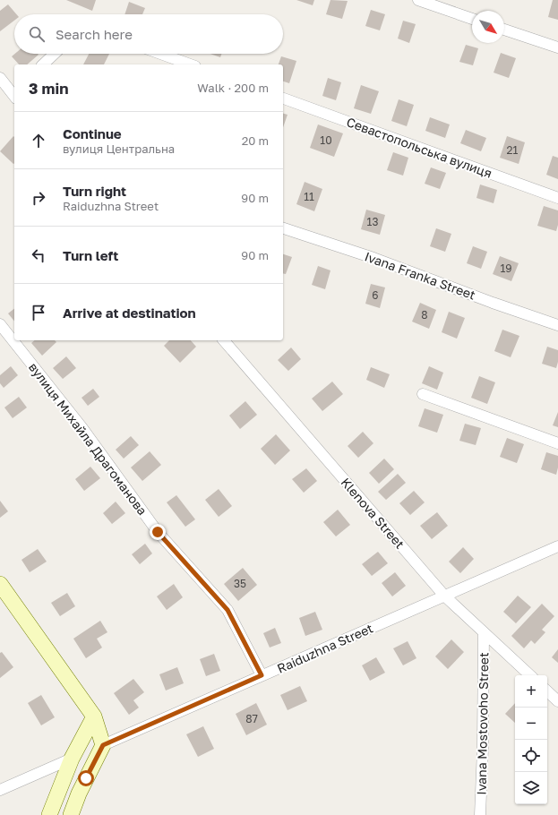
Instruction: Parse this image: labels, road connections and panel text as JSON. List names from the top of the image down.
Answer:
{
  "streets": {
    "street": [
      "Севастопольська вулиця",
      "Ivana Franka Street",
      "вулиця Михайла Драгоманова",
      "Klenova Street",
      "Raiduzhna Street",
      "Ivana Mostovoho Street"
    ]
  },
  "crossings": [
    ["вулиця Михайла Драгоманова", "Raiduzhna Street"],
    ["Klenova Street", "Raiduzhna Street"],
    ["Klenova Street", "Ivana Mostovoho Street"]
  ],
  "house_numbers": [
    "10",
    "21",
    "11",
    "13",
    "19",
    "6",
    "8",
    "35",
    "87"
  ],
  "north": "bottom right",
  "page": {
    "search": "Search here",
    "heading": ["3 min", "Walk · 200 m"],
    "list": [
      ["Continue", "вулиця Центральна", "20 m"],
      ["Turn right", "Raiduzhna Street", "90 m"],
      ["Turn left", "90 m"],
      "Arrive at destination"
    ],
    "map_buttons": ["+", "−"]
  }
}
